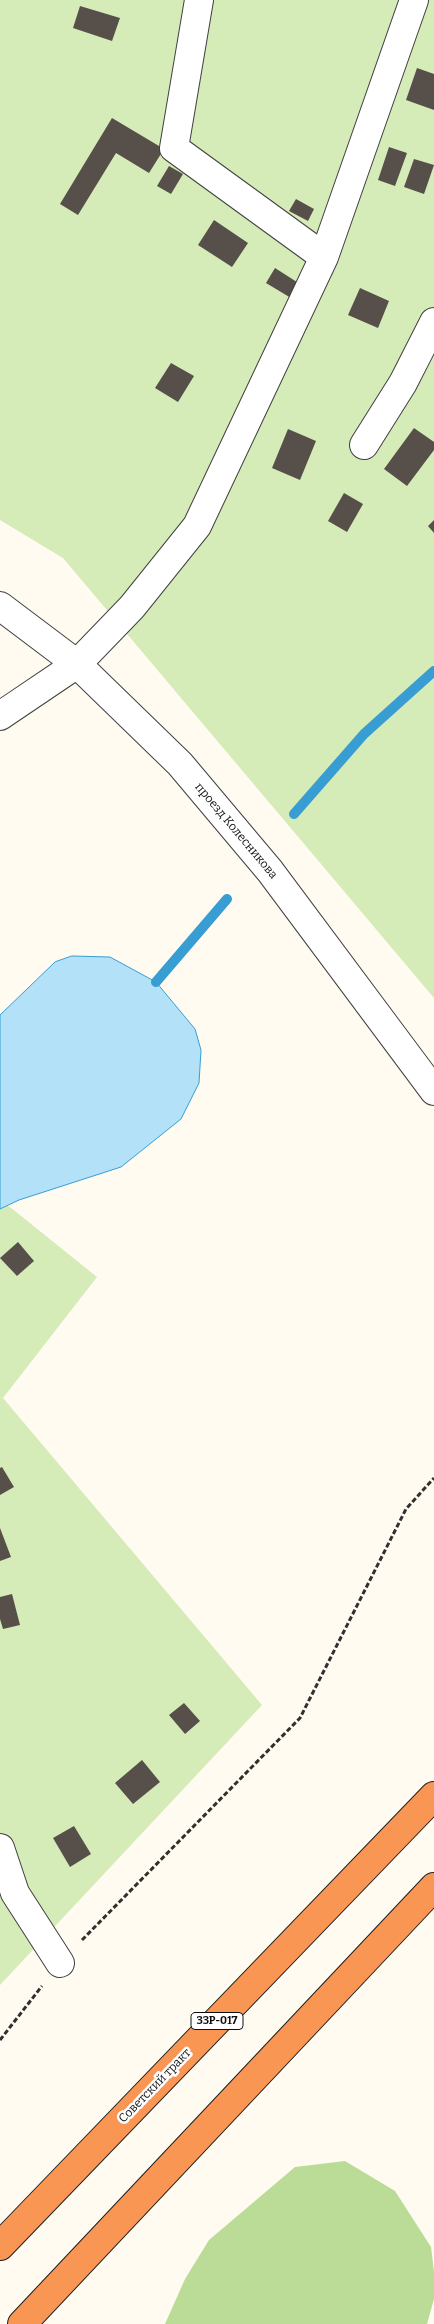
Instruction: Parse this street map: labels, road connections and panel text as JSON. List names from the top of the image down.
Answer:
{
  "streets": {
    "highway": ["33Р-017", "Советский тракт"],
    "street": ["проезд Колесникова"]
  }
}
